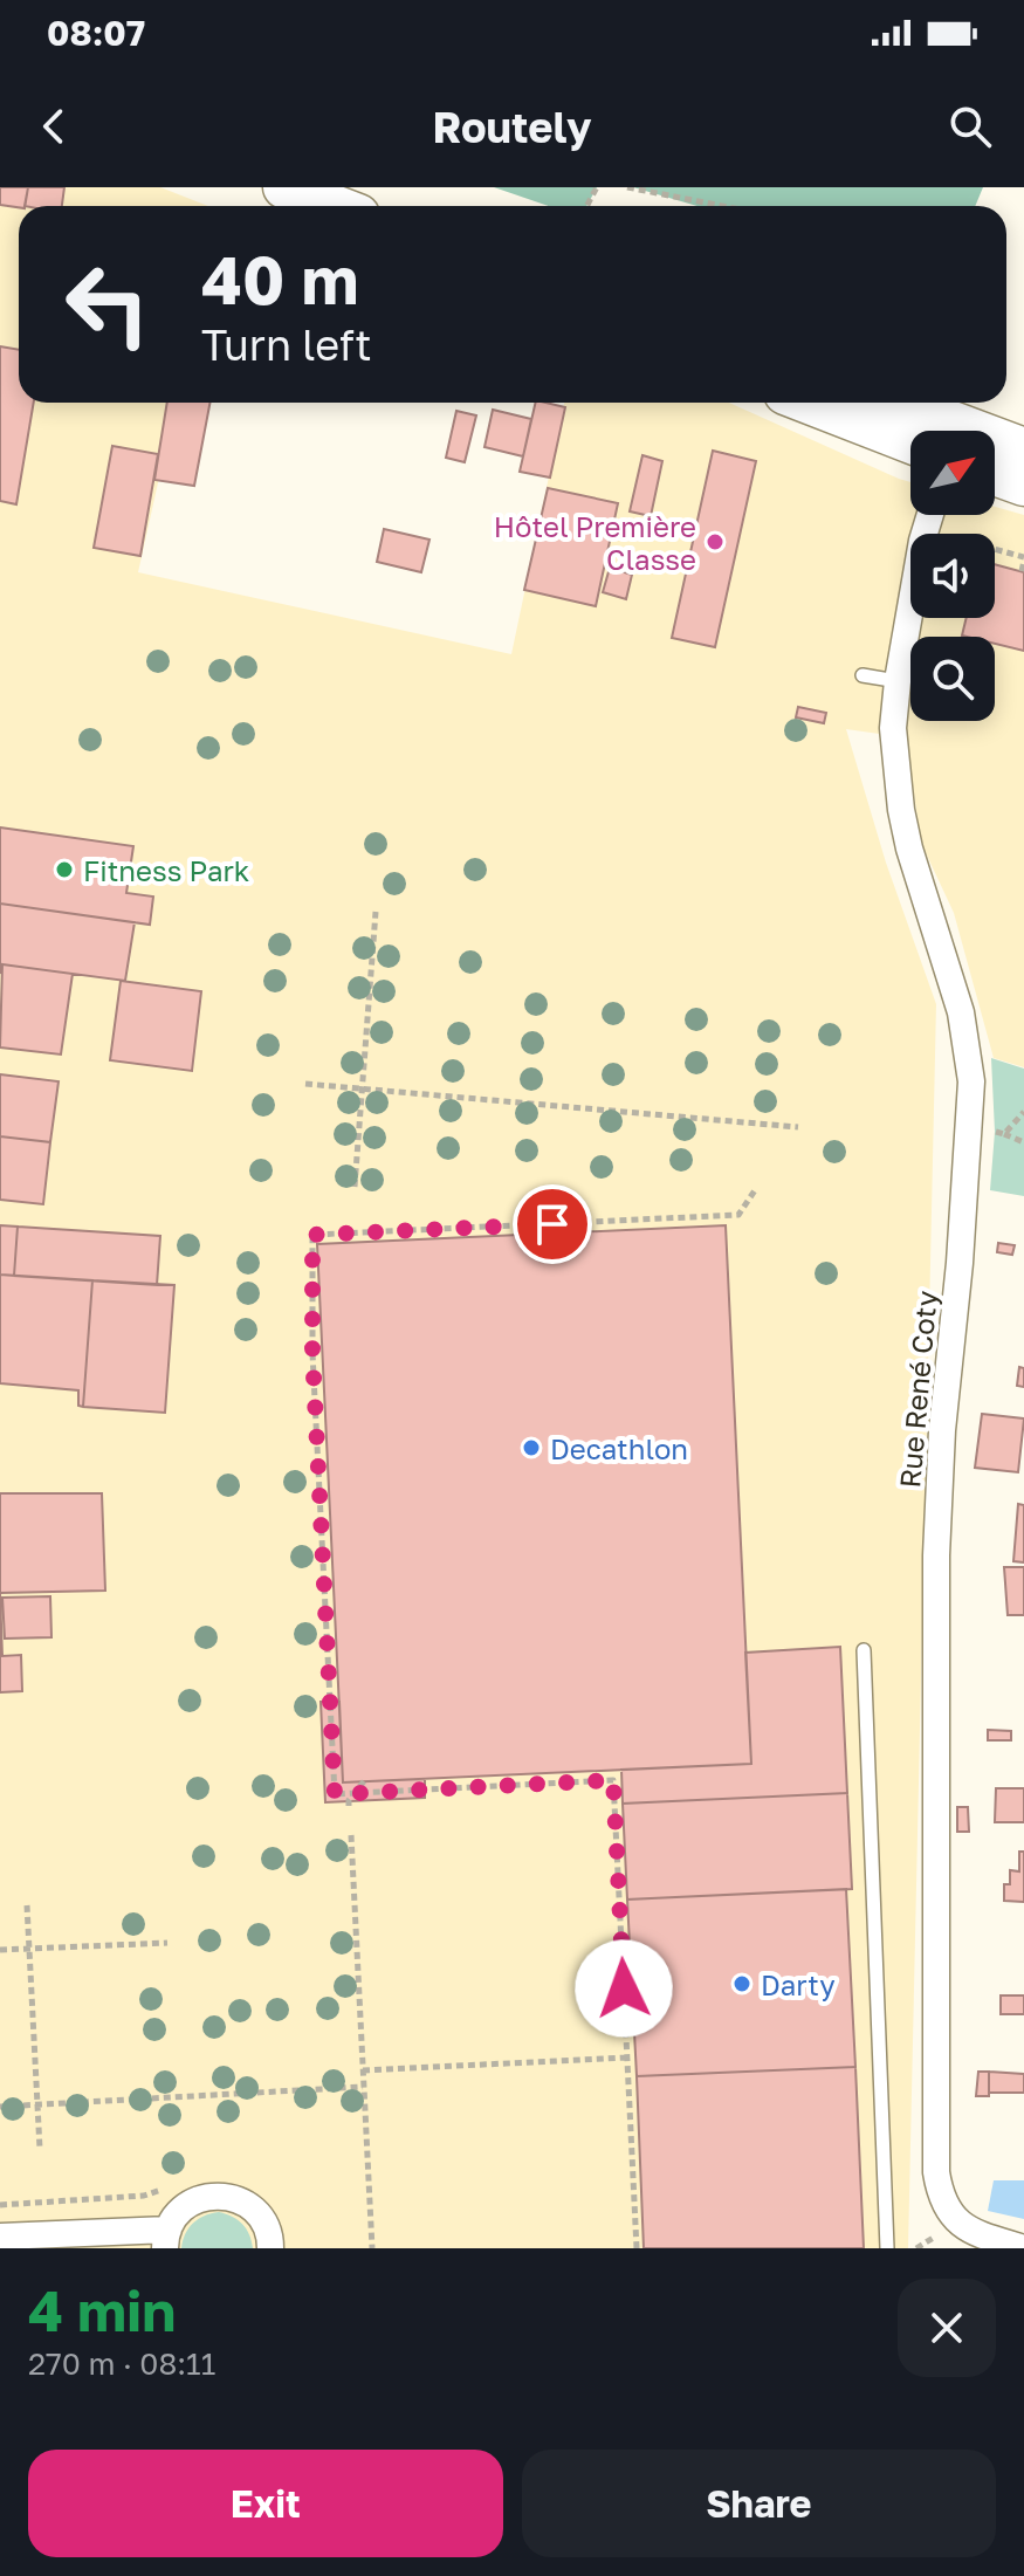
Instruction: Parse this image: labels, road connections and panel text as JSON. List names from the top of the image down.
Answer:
{
  "streets": {
    "street": ["Rue René Coty"]
  },
  "places": [
    "Hôtel Première Classe",
    "Fitness Park",
    "Decathlon",
    "Darty"
  ],
  "north": "top right",
  "page": {
    "status": "08:07",
    "header": "Routely",
    "turn": ["40 m", "Turn left"],
    "heading": ["4 min", "270 m · 08:11"],
    "buttons": ["Exit", "Share"]
  }
}
